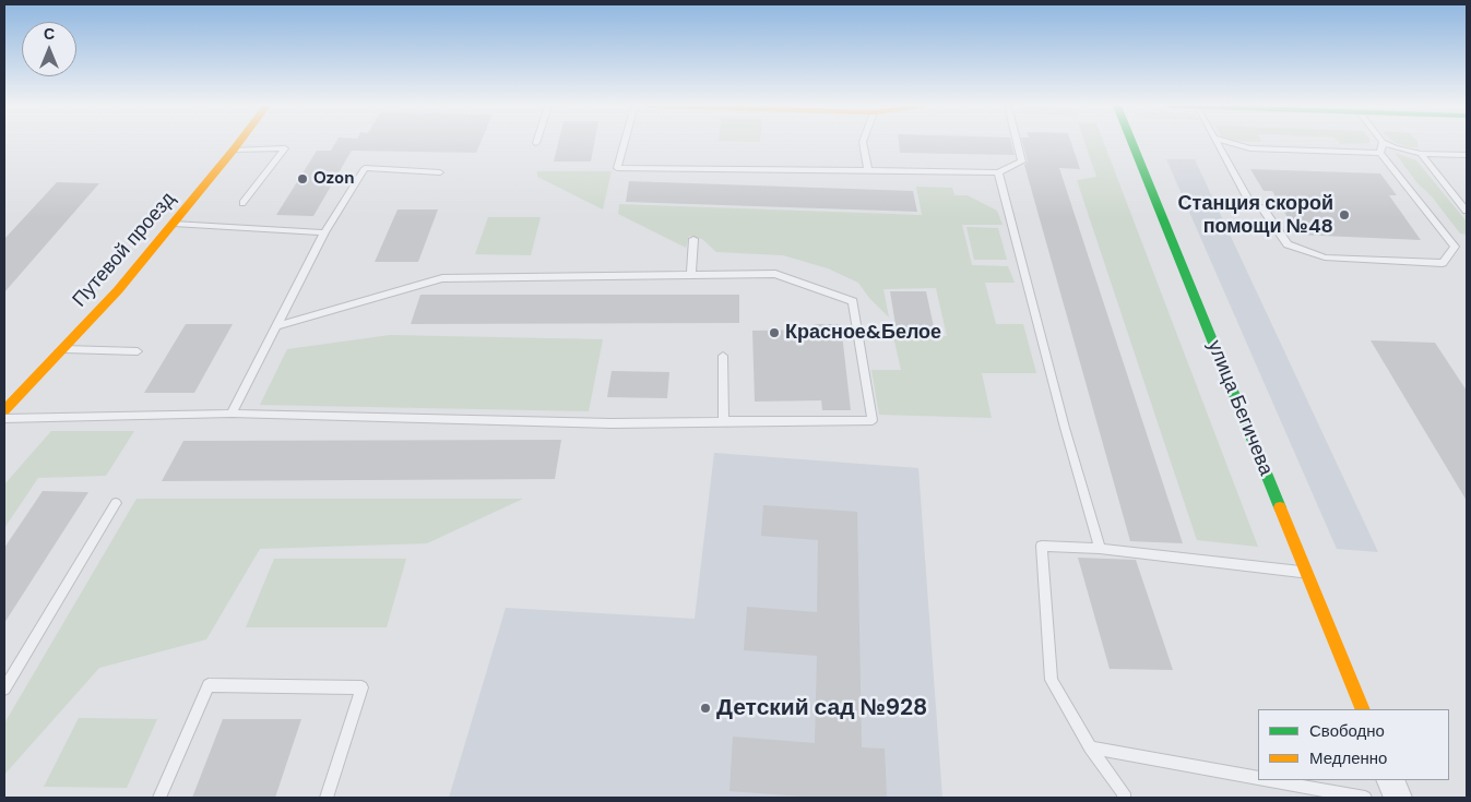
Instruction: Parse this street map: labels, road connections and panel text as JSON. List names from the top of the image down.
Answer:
{
  "streets": {
    "street": ["Путевой проезд", "улица Бегичева"]
  },
  "places": [
    "Ozon",
    "Станция скорой помощи №48",
    "Красное&Белое",
    "Детский сад №928"
  ],
  "legend": ["Свободно", "Медленно"],
  "north": "top"
}
